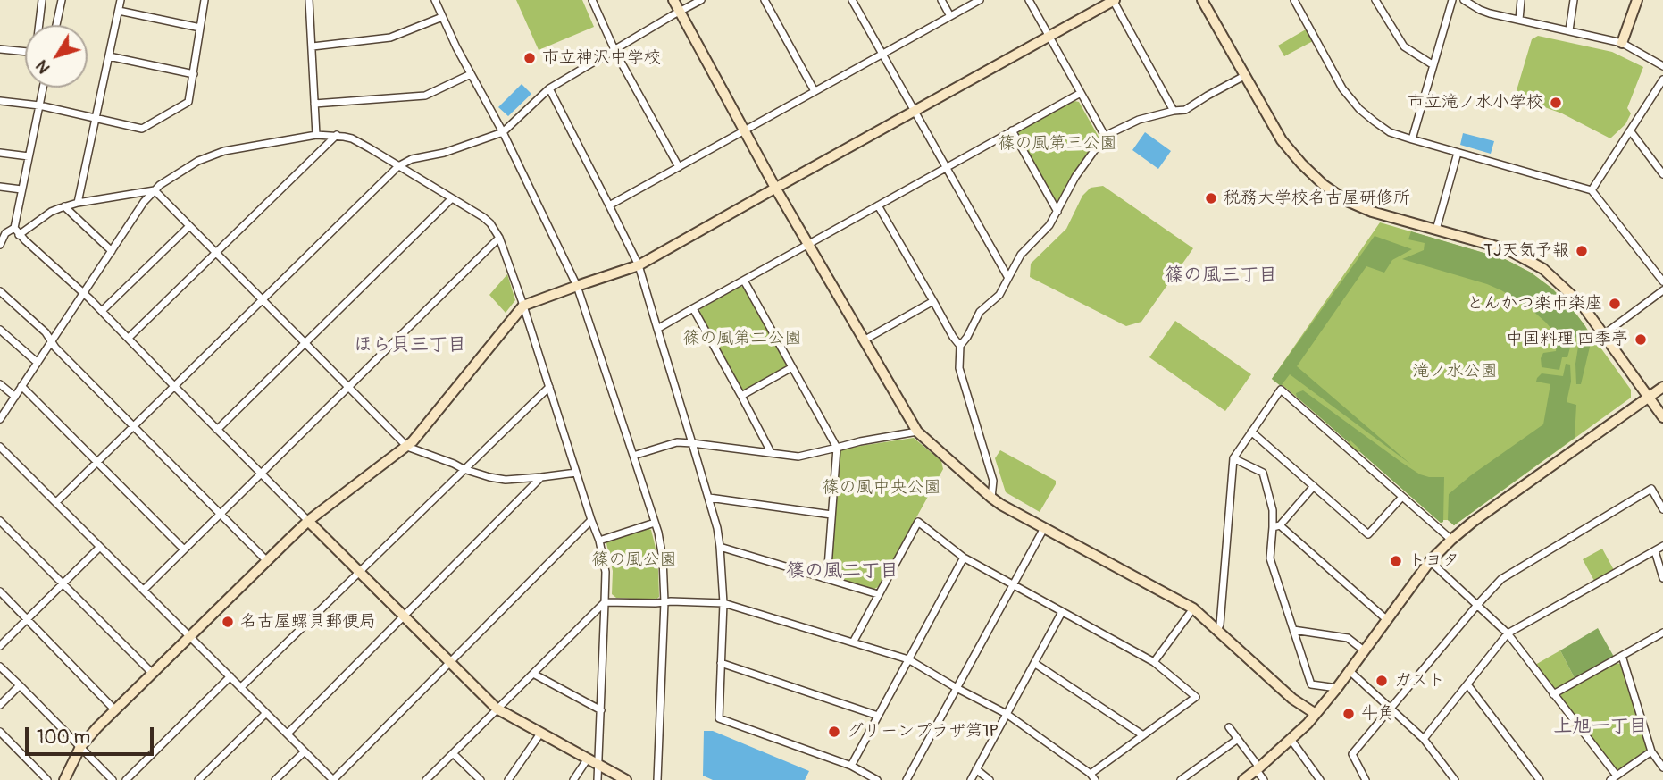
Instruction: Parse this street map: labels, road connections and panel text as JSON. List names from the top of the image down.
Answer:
{
  "districts": [
    "篠の風三丁目",
    "ほら貝三丁目",
    "篠の風二丁目",
    "上旭一丁目"
  ],
  "parks": [
    "篠の風第三公園",
    "篠の風第二公園",
    "滝ノ水公園",
    "篠の風中央公園",
    "篠の風公園"
  ],
  "places": [
    "市立神沢中学校",
    "市立滝ノ水小学校",
    "税務大学校名古屋研修所",
    "TJ天気予報",
    "とんかつ楽市楽座",
    "中国料理 四季亭",
    "トヨタ",
    "名古屋螺貝郵便局",
    "ガスト",
    "牛角",
    "グリーンプラザ第1P"
  ],
  "scale_bar": "100 m",
  "north": "bottom left"
}
